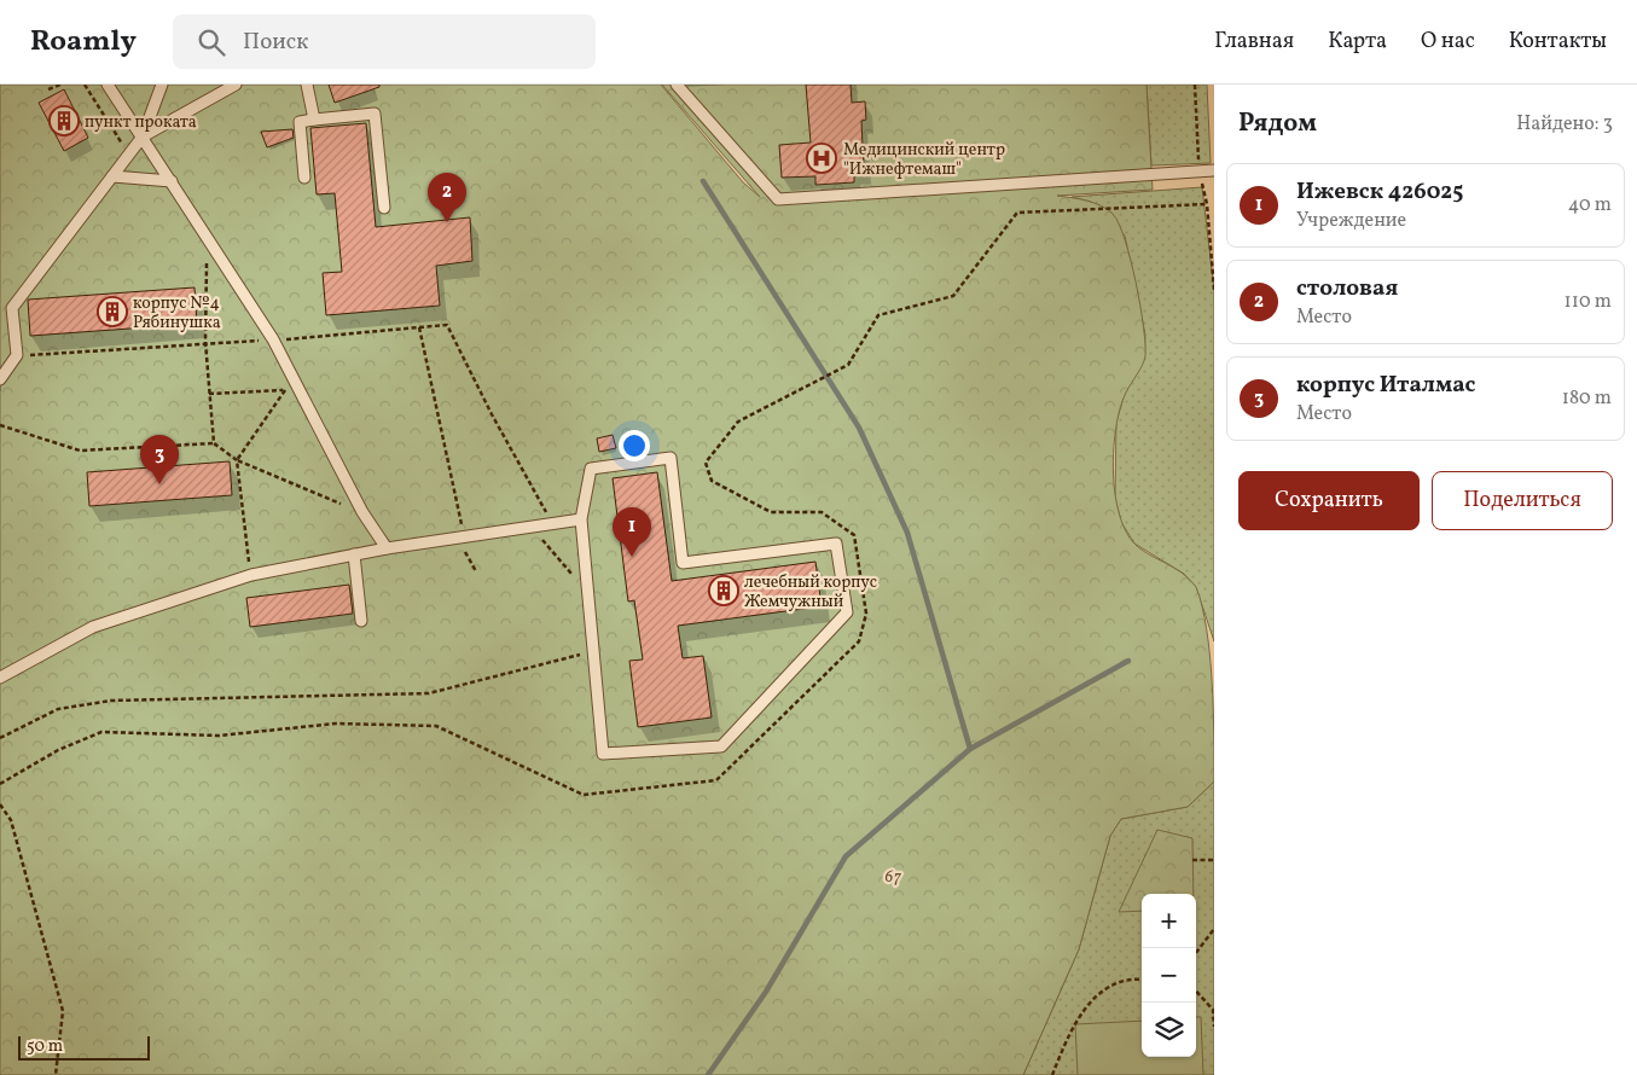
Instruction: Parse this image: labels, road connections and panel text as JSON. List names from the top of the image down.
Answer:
{
  "parks": ["67"],
  "places": {
    "building": ["пункт проката", "корпус №4 Рябинушка", "лечебный корпус Жемчужный"],
    "hospital": ["Медицинский центр \"Ижнефтемаш\""]
  },
  "scale_bar": "50 m",
  "page": {
    "header": "Roamly",
    "search": "Поиск",
    "nav": [
      "Главная",
      "Карта",
      "О нас",
      "Контакты"
    ],
    "heading": ["Рядом", "Найдено: 3"],
    "list": [
      {
        "mark": "1",
        "name": "Ижевск 426025",
        "note": "Учреждение",
        "value": "40 m"
      },
      {
        "mark": "2",
        "name": "столовая",
        "note": "Место",
        "value": "110 m"
      },
      {
        "mark": "3",
        "name": "корпус Италмас",
        "note": "Место",
        "value": "180 m"
      }
    ],
    "pins": ["2", "3", "1"],
    "buttons": ["Сохранить", "Поделиться"],
    "map_buttons": ["+", "−"],
    "scale": "50 m"
  }
}
